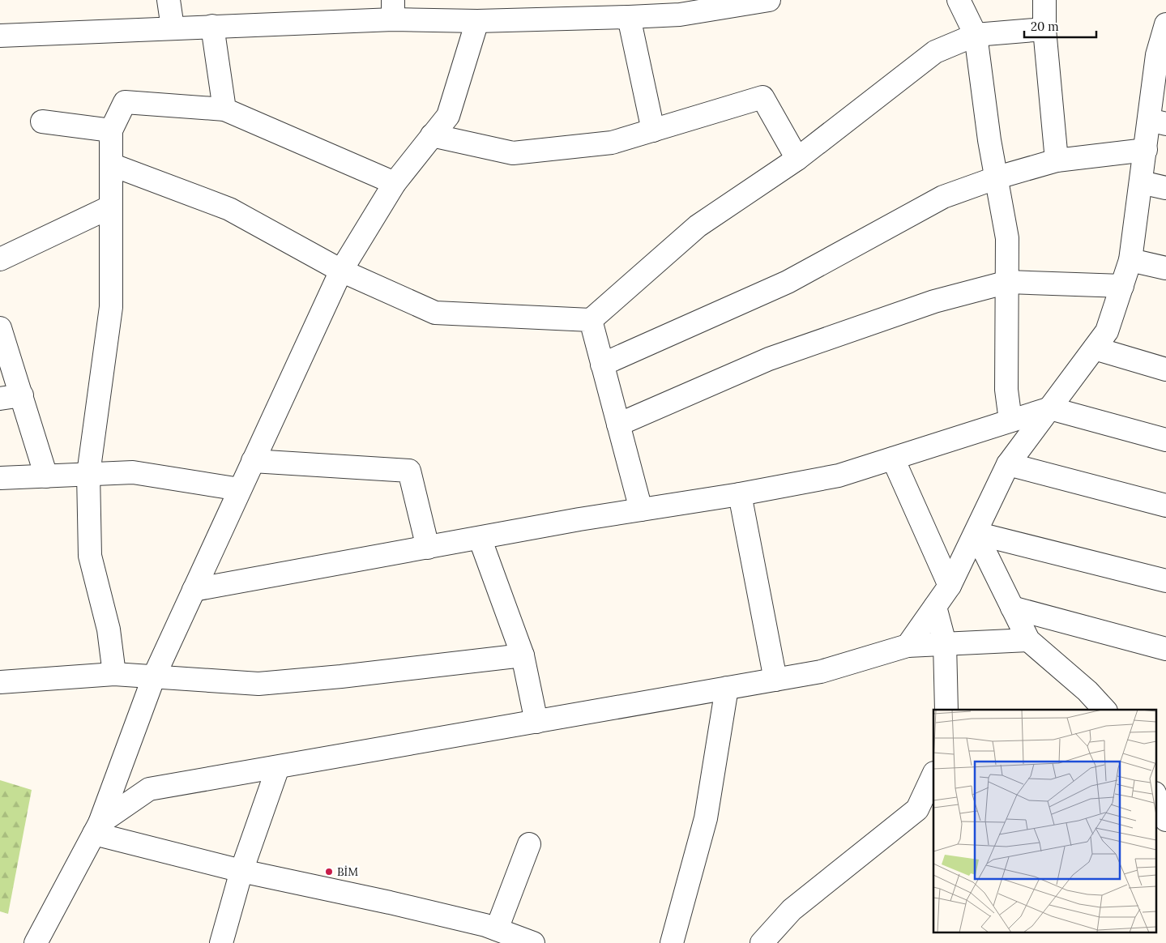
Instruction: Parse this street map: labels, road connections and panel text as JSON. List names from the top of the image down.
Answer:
{
  "places": ["BİM"],
  "scale_bar": "20 m"
}
